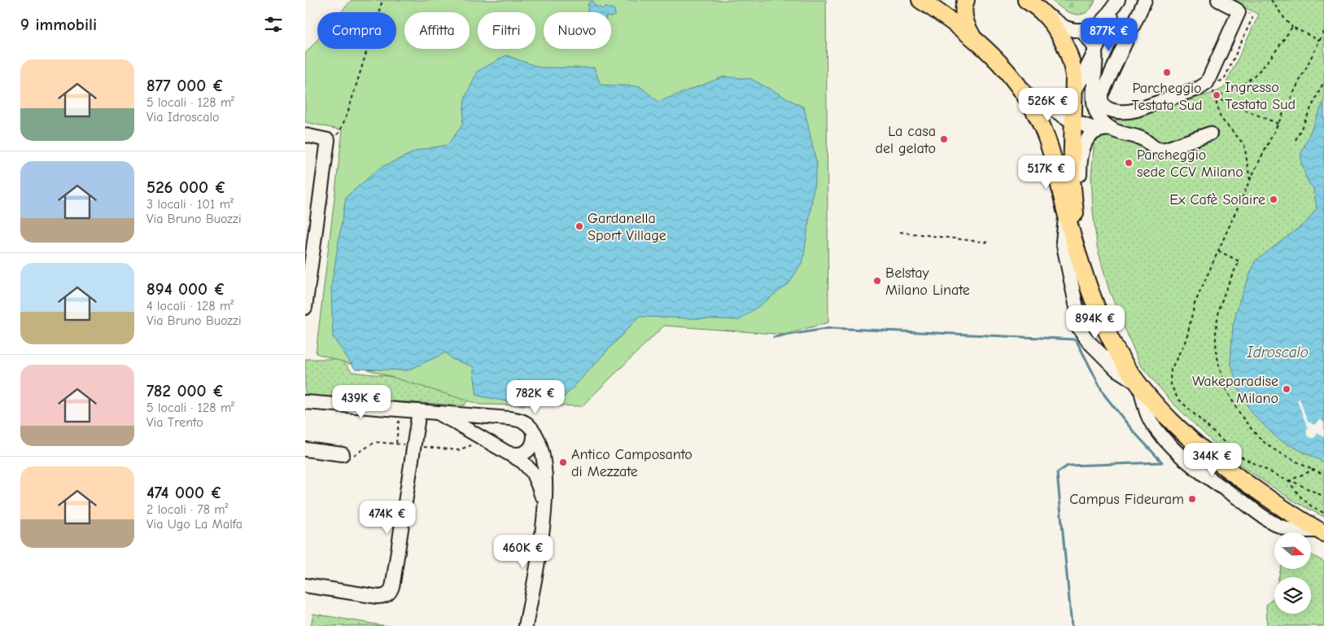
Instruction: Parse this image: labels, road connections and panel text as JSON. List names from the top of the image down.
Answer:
{
  "water": ["Idroscalo"],
  "places": [
    "Parcheggio Testata Sud",
    "Ingresso Testata Sud",
    "La casa del gelato",
    "Parcheggio sede CCV Milano",
    "Ex Cafè Solaire",
    "Gardanella Sport Village",
    "Belstay Milano Linate",
    "Wakeparadise Milano",
    "Antico Camposanto di Mezzate",
    "Campus Fideuram"
  ],
  "north": "right",
  "page": {
    "heading": "9 immobili",
    "chip": [
      "Compra",
      "Affitta",
      "Filtri",
      "Nuovo"
    ],
    "price": [
      "877K €",
      "526K €",
      "517K €",
      "894K €",
      "782K €",
      "439K €",
      "344K €",
      "474K €",
      "460K €"
    ],
    "list": [
      {
        "name": "877 000 €",
        "note": "5 locali · 128 m² · Via Idroscalo"
      },
      {
        "name": "526 000 €",
        "note": "3 locali · 101 m² · Via Bruno Buozzi"
      },
      {
        "name": "894 000 €",
        "note": "4 locali · 128 m² · Via Bruno Buozzi"
      },
      {
        "name": "782 000 €",
        "note": "5 locali · 128 m² · Via Trento"
      },
      {
        "name": "474 000 €",
        "note": "2 locali · 78 m² · Via Ugo La Malfa"
      }
    ]
  }
}
